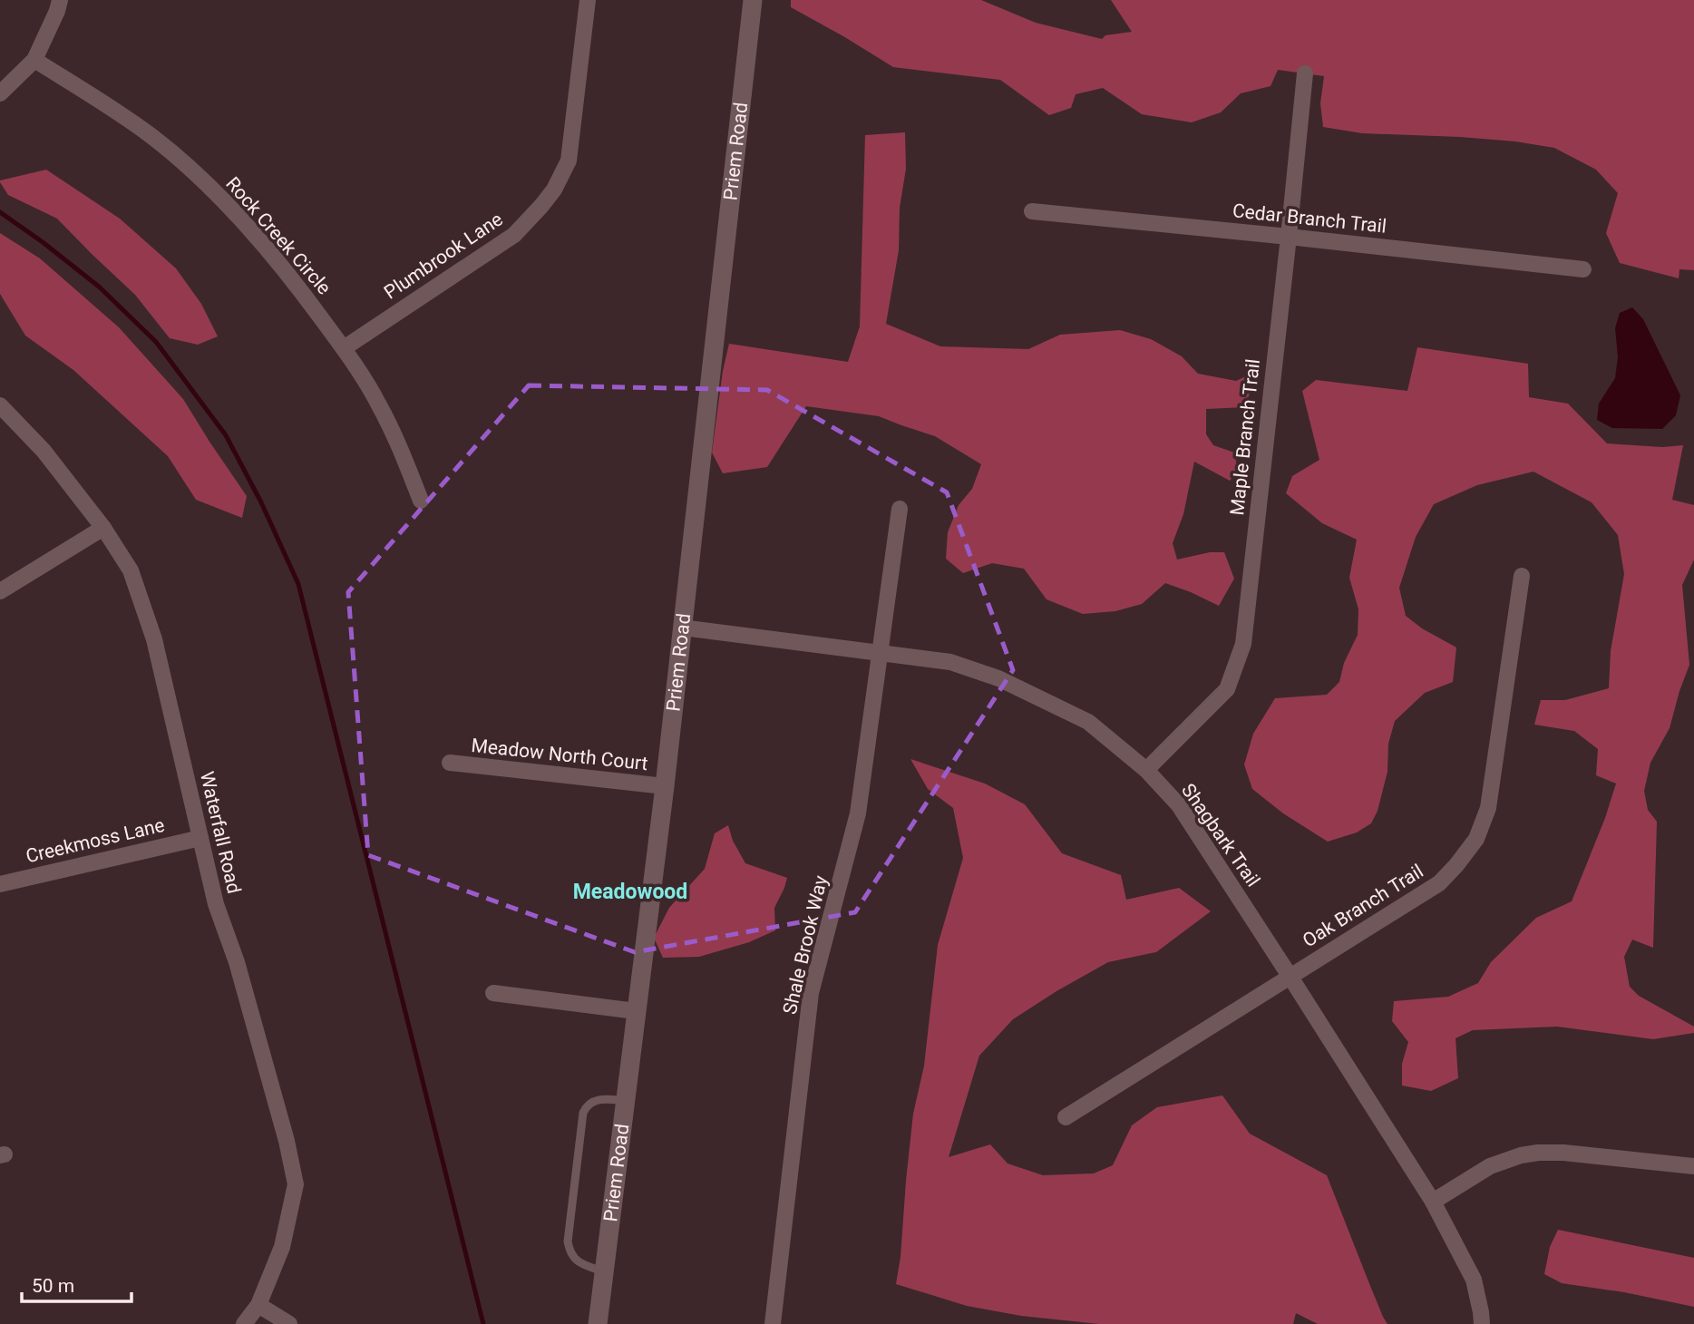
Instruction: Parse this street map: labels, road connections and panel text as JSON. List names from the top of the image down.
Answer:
{
  "streets": {
    "street": [
      "Priem Road",
      "Cedar Branch Trail",
      "Rock Creek Circle",
      "Plumbrook Lane",
      "Maple Branch Trail",
      "Meadow North Court",
      "Waterfall Road",
      "Shagbark Trail",
      "Creekmoss Lane",
      "Oak Branch Trail",
      "Shale Brook Way"
    ]
  },
  "crossings": [
    ["Priem Road", "Meadow North Court"],
    ["Priem Road", "Shagbark Trail"],
    ["Cedar Branch Trail", "Maple Branch Trail"],
    ["Rock Creek Circle", "Plumbrook Lane"],
    ["Maple Branch Trail", "Shagbark Trail"],
    ["Waterfall Road", "Creekmoss Lane"],
    ["Shagbark Trail", "Oak Branch Trail"],
    ["Shagbark Trail", "Shale Brook Way"]
  ],
  "districts": ["Meadowood"],
  "scale_bar": "50 m"
}
